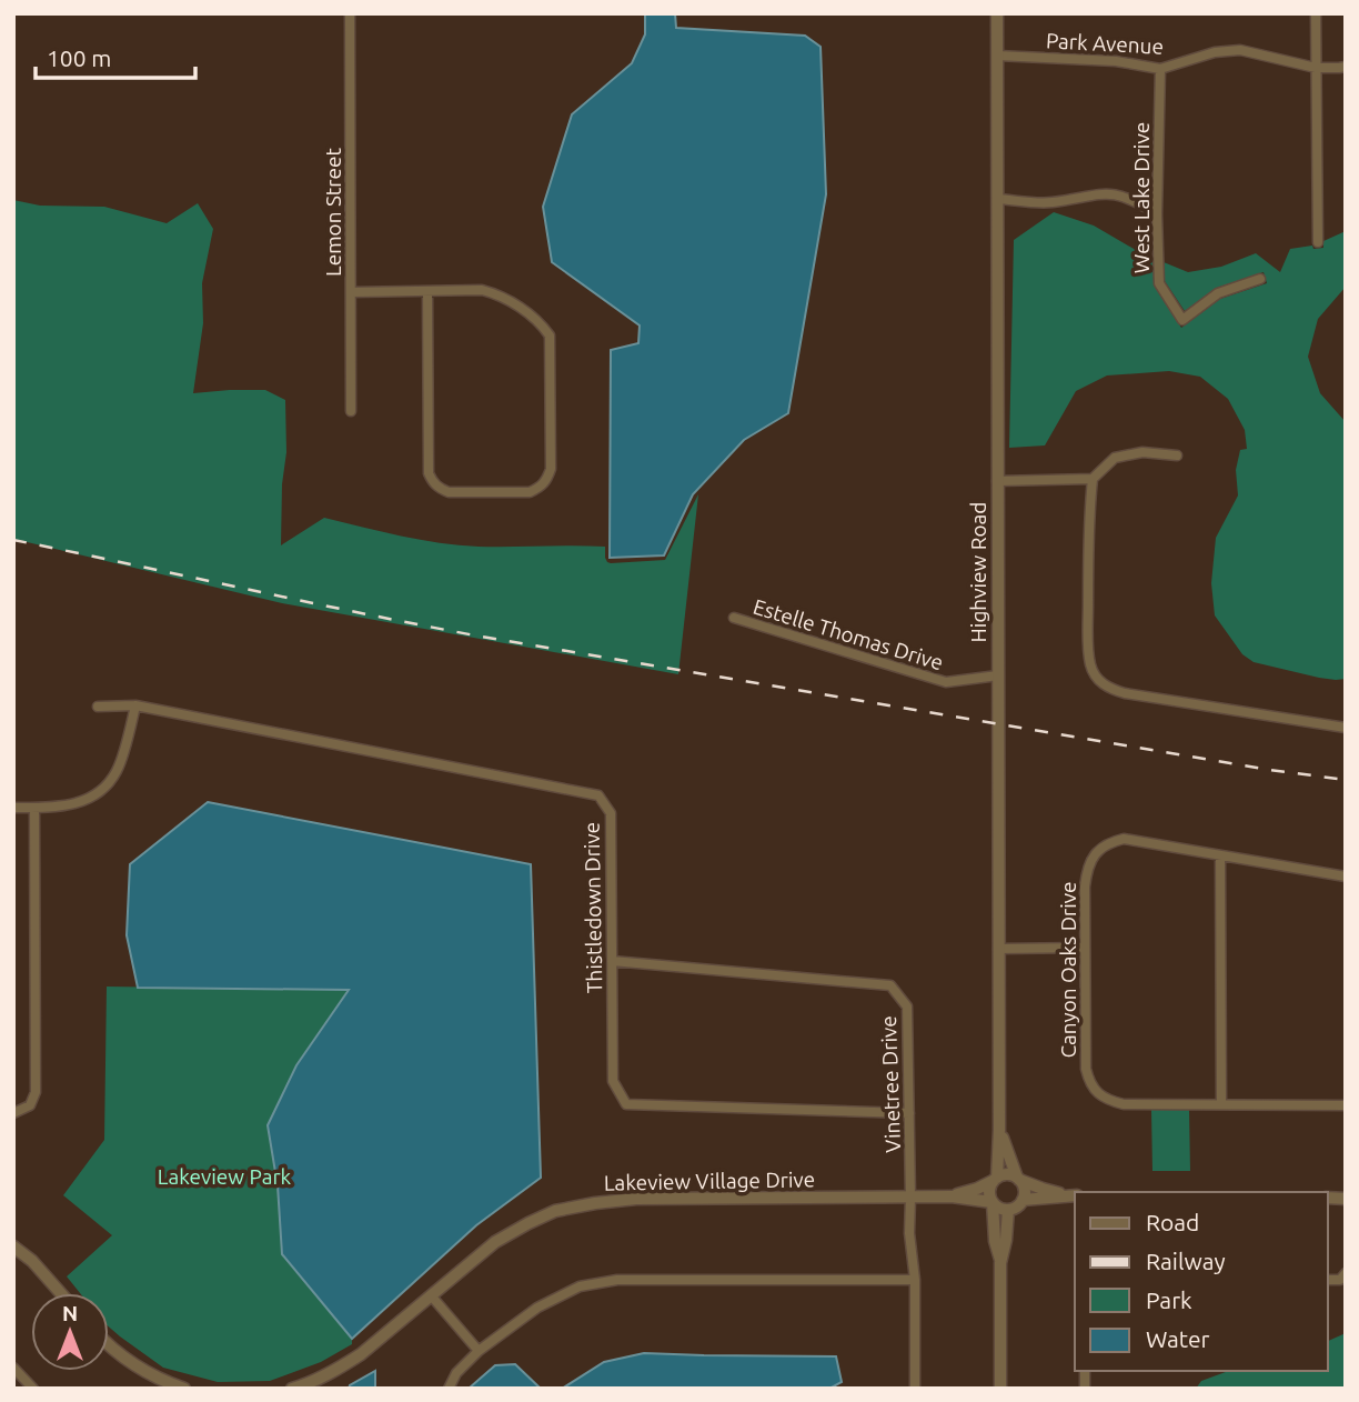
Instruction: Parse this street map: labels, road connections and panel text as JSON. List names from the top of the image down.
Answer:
{
  "streets": {
    "street": [
      "Park Avenue",
      "West Lake Drive",
      "Lemon Street",
      "Highview Road",
      "Estelle Thomas Drive",
      "Thistledown Drive",
      "Canyon Oaks Drive",
      "Vinetree Drive",
      "Lakeview Village Drive"
    ]
  },
  "crossings": [
    ["Park Avenue", "West Lake Drive"],
    ["Park Avenue", "Highview Road"],
    ["Highview Road", "Estelle Thomas Drive"],
    ["Highview Road", "Lakeview Village Drive"],
    ["Thistledown Drive", "Vinetree Drive"],
    ["Vinetree Drive", "Lakeview Village Drive"]
  ],
  "parks": ["Lakeview Park"],
  "legend": [
    "Road",
    "Railway",
    "Park",
    "Water"
  ],
  "scale_bar": "100 m",
  "north": "top"
}
